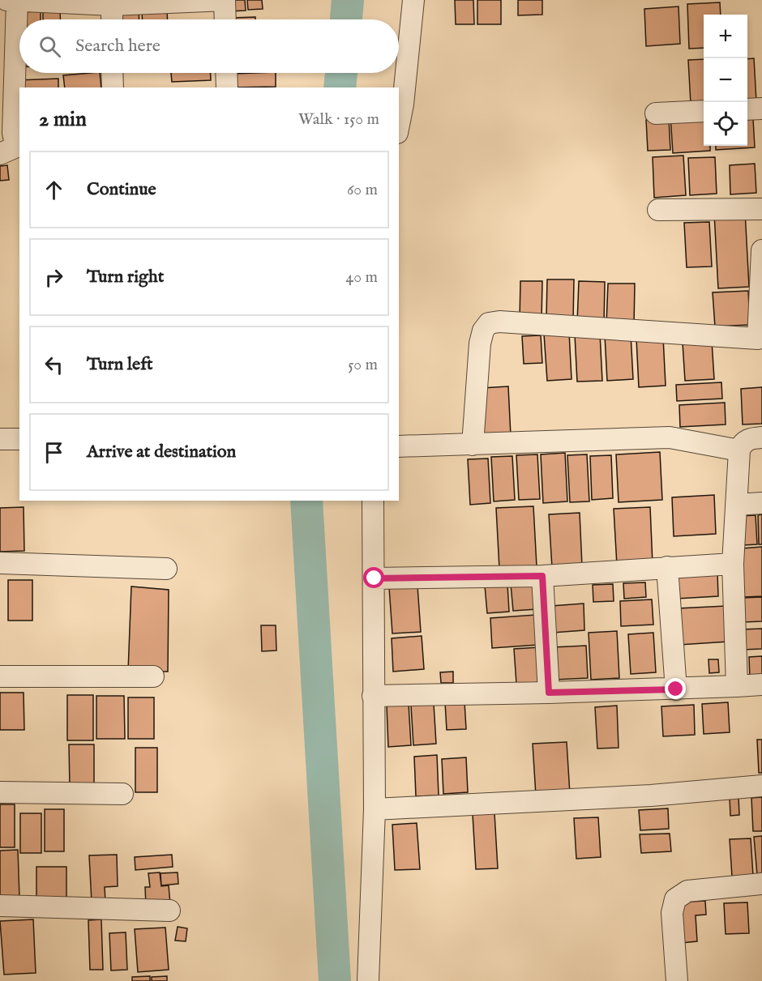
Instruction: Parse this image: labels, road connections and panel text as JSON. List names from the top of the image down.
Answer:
{
  "page": {
    "map_buttons": ["+", "−"],
    "search": "Search here",
    "heading": ["2 min", "Walk · 150 m"],
    "list": [
      ["Continue", "60 m"],
      ["Turn right", "40 m"],
      ["Turn left", "50 m"],
      "Arrive at destination"
    ]
  }
}
